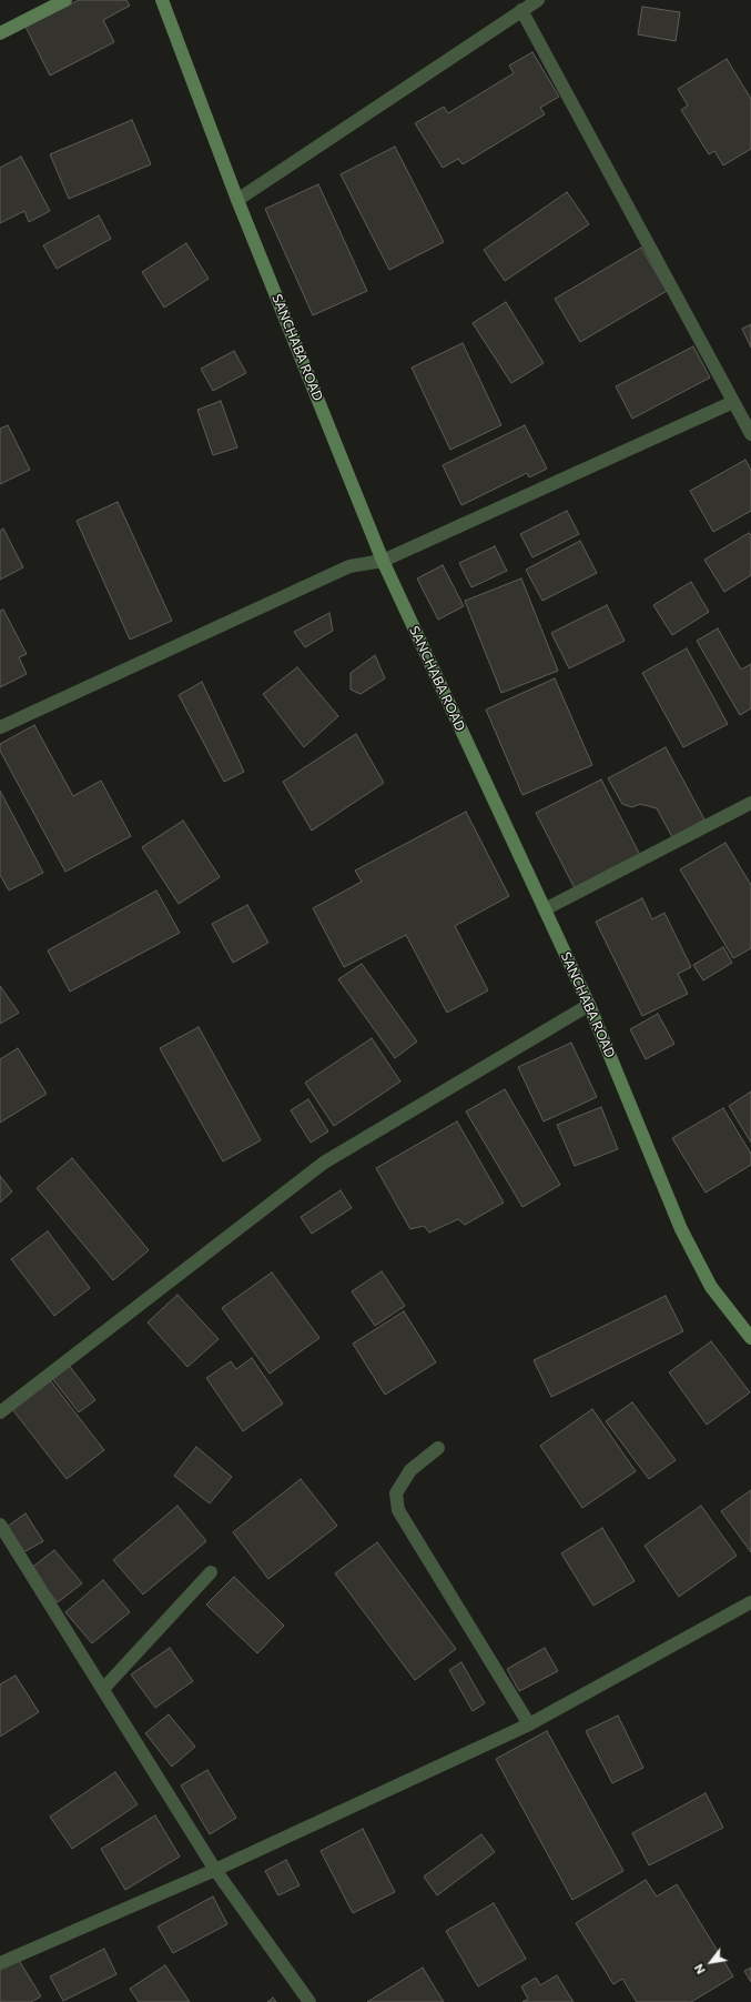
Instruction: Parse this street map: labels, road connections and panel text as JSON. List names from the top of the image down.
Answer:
{
  "streets": {
    "street": ["SANCHABA ROAD"]
  },
  "north": "bottom left"
}
